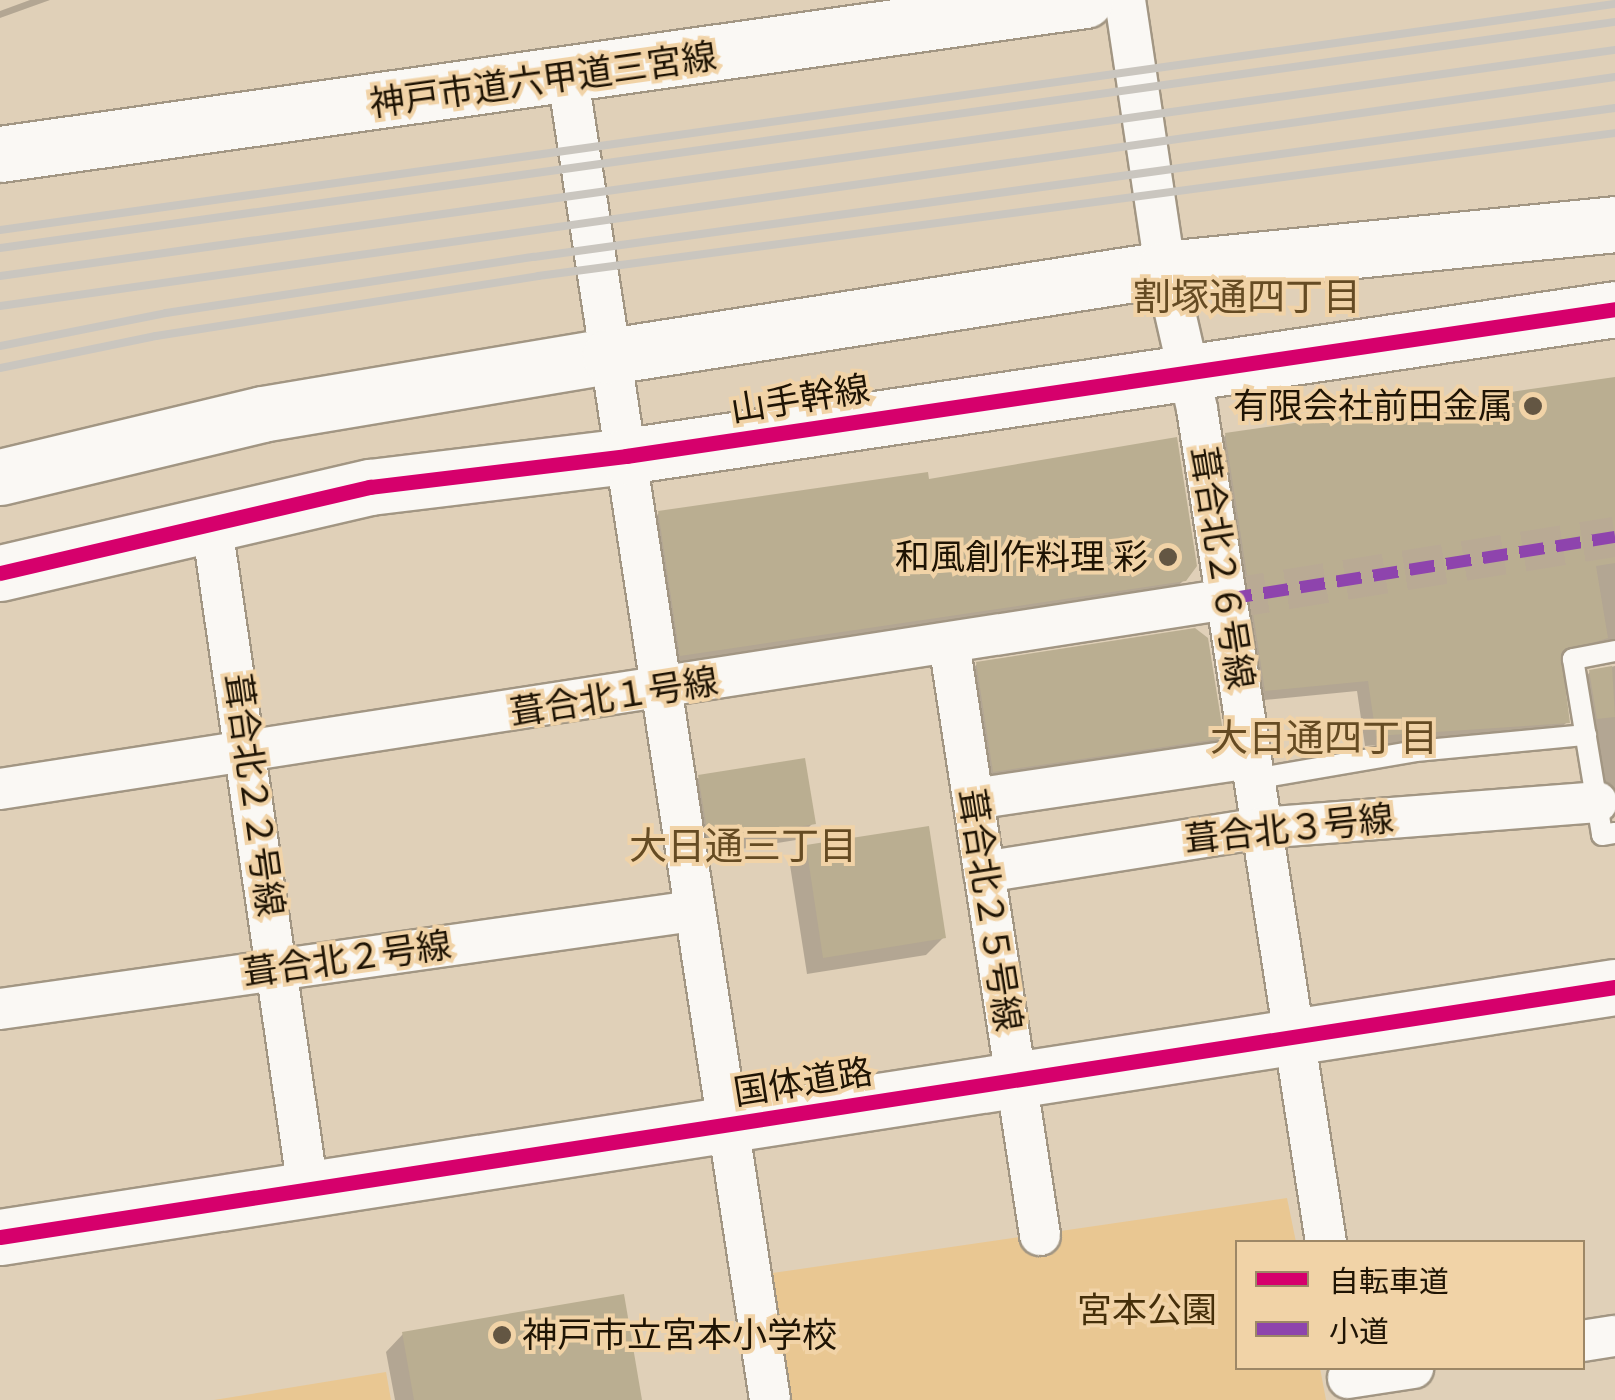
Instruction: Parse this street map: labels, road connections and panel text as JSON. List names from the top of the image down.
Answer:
{
  "streets": {
    "street": [
      "神戸市道六甲道三宮線",
      "山手幹線",
      "葺合北２６号線",
      "葺合北１号線",
      "葺合北２２号線",
      "葺合北３号線",
      "葺合北２５号線",
      "葺合北２号線",
      "国体道路"
    ]
  },
  "crossings": [
    ["山手幹線", "葺合北２６号線"],
    ["山手幹線", "葺合北２２号線"],
    ["葺合北２６号線", "葺合北１号線"],
    ["葺合北２６号線", "葺合北３号線"],
    ["葺合北２６号線", "国体道路"],
    ["葺合北１号線", "葺合北２２号線"],
    ["葺合北１号線", "葺合北２５号線"],
    ["葺合北２２号線", "葺合北２号線"],
    ["葺合北２２号線", "国体道路"],
    ["葺合北３号線", "葺合北２５号線"],
    ["葺合北２５号線", "国体道路"]
  ],
  "districts": ["割塚通四丁目", "大日通四丁目", "大日通三丁目"],
  "parks": ["宮本公園"],
  "places": ["有限会社前田金属", "和風創作料理 彩", "神戸市立宮本小学校"],
  "legend": ["自転車道", "小道"]
}
